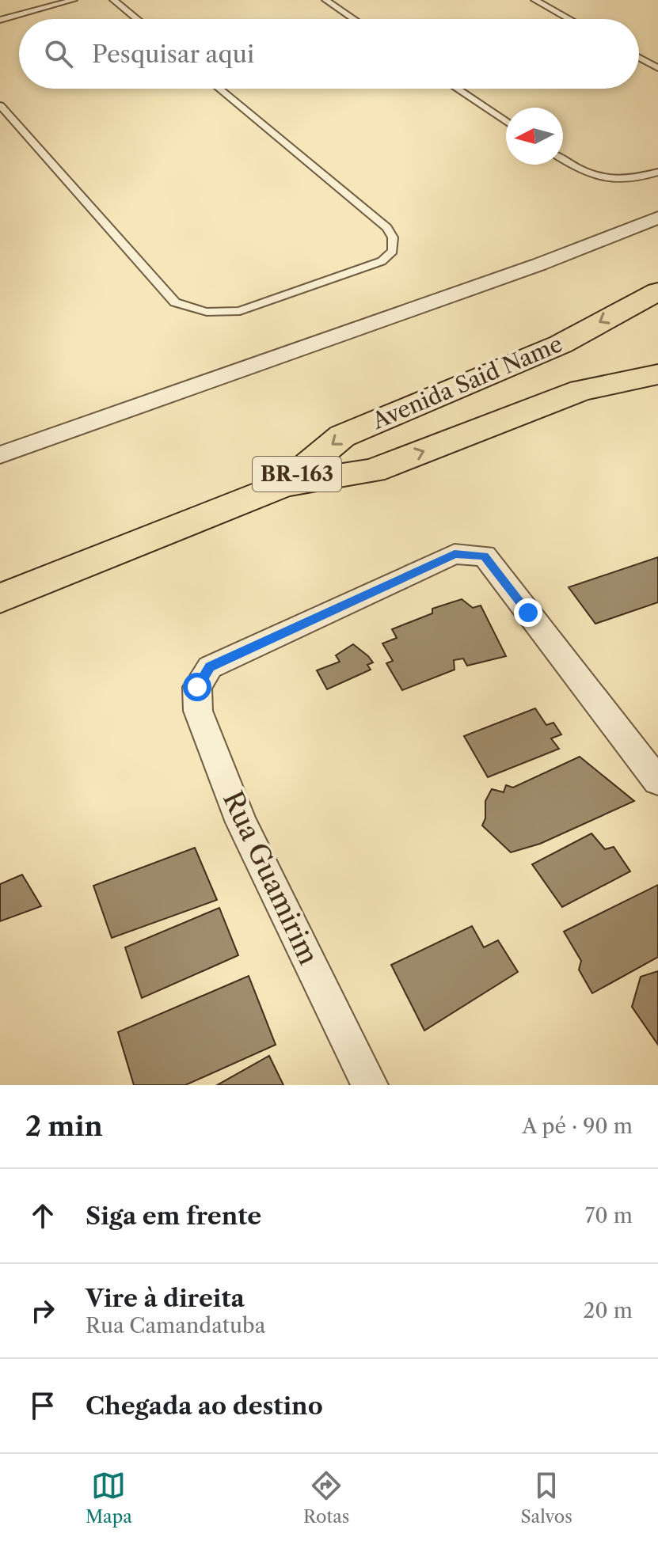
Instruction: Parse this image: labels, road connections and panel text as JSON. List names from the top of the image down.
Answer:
{
  "streets": {
    "highway": ["Avenida Said Name", "BR-163"],
    "street": ["Rua Guamirim"]
  },
  "north": "left",
  "page": {
    "search": "Pesquisar aqui",
    "heading": ["2 min", "A pé · 90 m"],
    "list": [
      ["Siga em frente", "70 m"],
      ["Vire à direita", "Rua Camandatuba", "20 m"],
      "Chegada ao destino"
    ],
    "nav": ["Mapa", "Rotas", "Salvos"]
  }
}
